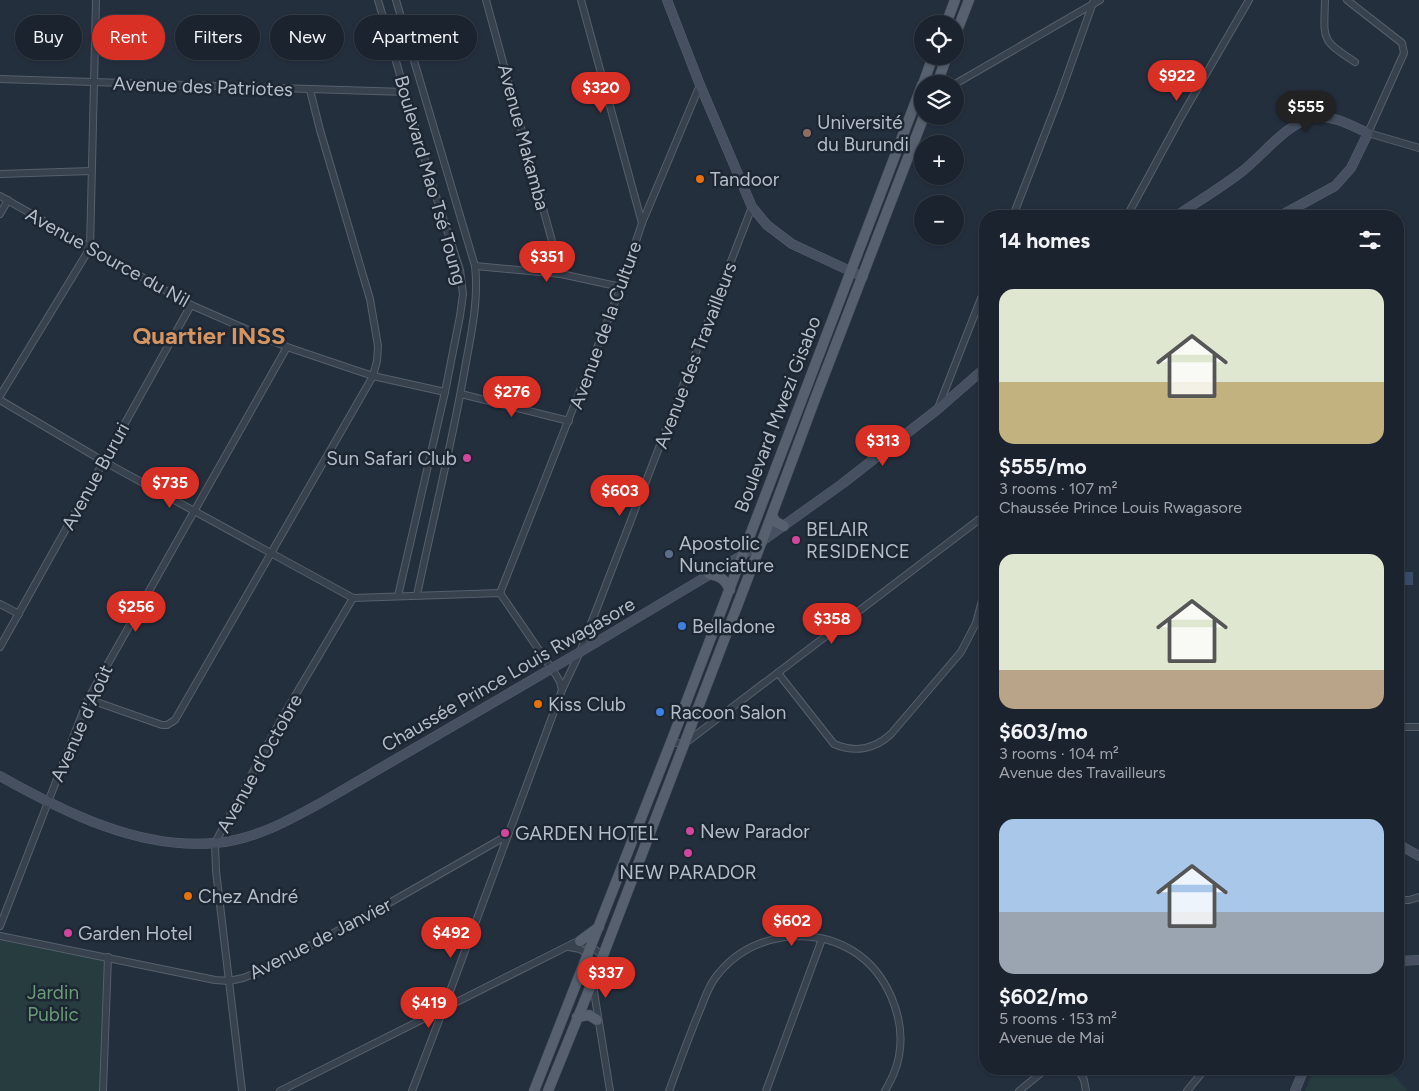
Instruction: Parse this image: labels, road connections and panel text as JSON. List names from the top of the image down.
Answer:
{
  "streets": {
    "main road": ["Boulevard Mwezi Gisabo"],
    "street": [
      "Avenue des Patriotes",
      "Avenue Makamba",
      "Boulevard Mao Tsé Toung",
      "Avenue Source du Nil",
      "Avenue de la Culture",
      "Avenue des Travailleurs",
      "Avenue Bururi",
      "Chaussée Prince Louis Rwagasore",
      "Avenue d'Août",
      "Avenue d'Octobre",
      "Avenue de Janvier"
    ]
  },
  "crossings": [
    ["Avenue des Patriotes", "Boulevard Mao Tsé Toung"],
    ["Boulevard Mao Tsé Toung", "Avenue Source du Nil"],
    ["Avenue Source du Nil", "Avenue Bururi"],
    ["Avenue Source du Nil", "Avenue d'Août"],
    ["Avenue des Travailleurs", "Chaussée Prince Louis Rwagasore"],
    ["Avenue des Travailleurs", "Avenue de Janvier"],
    ["Boulevard Mwezi Gisabo", "Chaussée Prince Louis Rwagasore"],
    ["Chaussée Prince Louis Rwagasore", "Avenue d'Août"],
    ["Chaussée Prince Louis Rwagasore", "Avenue d'Octobre"],
    ["Avenue d'Octobre", "Avenue de Janvier"]
  ],
  "districts": ["Quartier INSS"],
  "parks": ["Jardin Public"],
  "places": [
    "Université du Burundi",
    "Tandoor",
    "Sun Safari Club",
    "BELAIR RESIDENCE",
    "Apostolic Nunciature",
    "Belladone",
    "Kiss Club",
    "Racoon Salon",
    "New Parador",
    "GARDEN HOTEL",
    "NEW PARADOR",
    "Chez André",
    "Garden Hotel"
  ],
  "page": {
    "map_buttons": ["+", "−"],
    "chip": [
      "Buy",
      "Rent",
      "Filters",
      "New",
      "Apartment"
    ],
    "price": [
      "$922",
      "$320",
      "$555",
      "$351",
      "$276",
      "$313",
      "$735",
      "$603",
      "$256",
      "$358",
      "$602",
      "$492",
      "$337",
      "$419"
    ],
    "heading": "14 homes",
    "list": [
      {
        "name": "$555/mo",
        "note": "3 rooms · 107 m² · Chaussée Prince Louis Rwagasore"
      },
      {
        "name": "$603/mo",
        "note": "3 rooms · 104 m² · Avenue des Travailleurs"
      },
      {
        "name": "$602/mo",
        "note": "5 rooms · 153 m² · Avenue de Mai"
      }
    ]
  }
}
